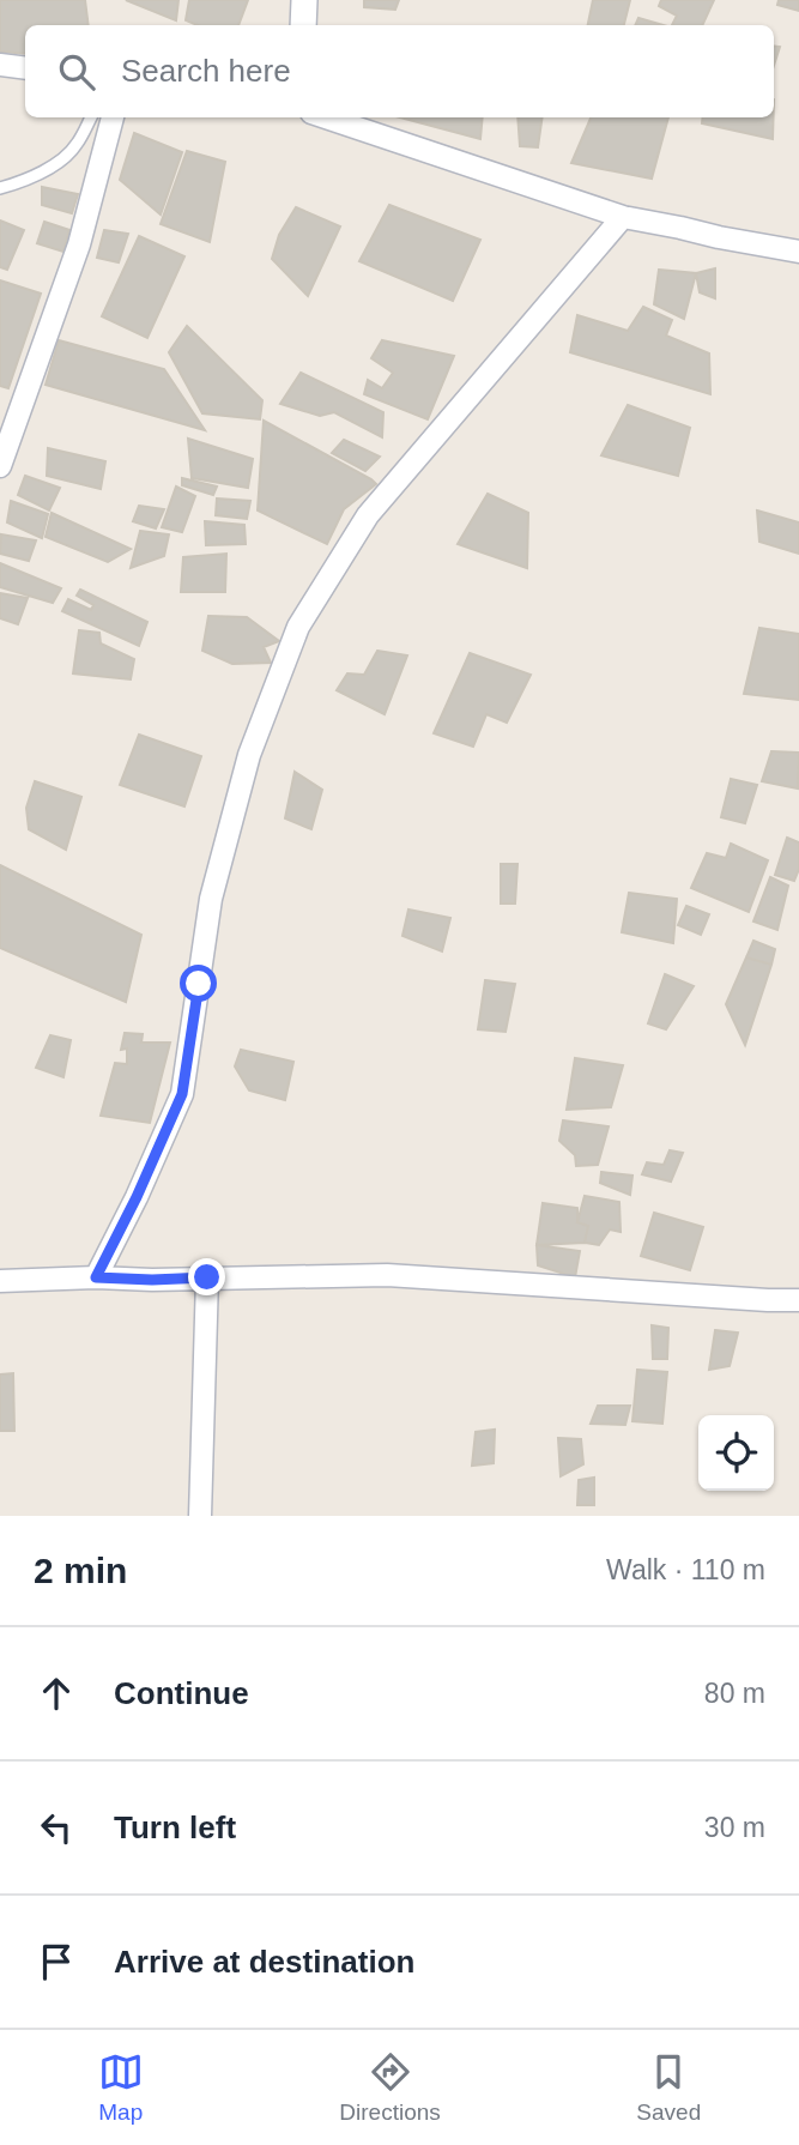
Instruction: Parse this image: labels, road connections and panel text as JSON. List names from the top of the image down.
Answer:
{
  "page": {
    "search": "Search here",
    "heading": ["2 min", "Walk · 110 m"],
    "list": [
      ["Continue", "80 m"],
      ["Turn left", "30 m"],
      "Arrive at destination"
    ],
    "nav": ["Map", "Directions", "Saved"]
  }
}
